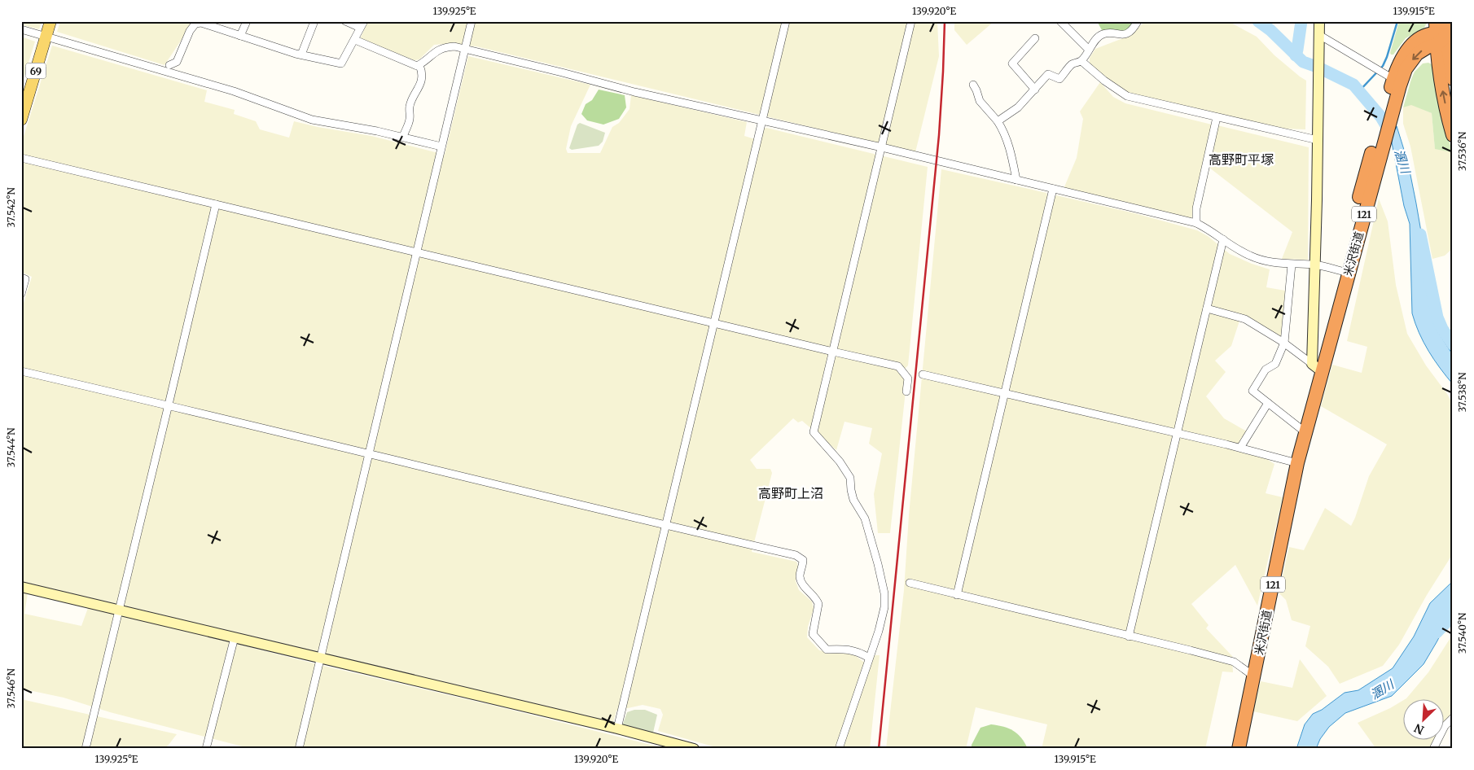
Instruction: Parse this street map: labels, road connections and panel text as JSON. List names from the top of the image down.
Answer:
{
  "streets": {
    "highway": ["121", "米沢街道"],
    "main road": ["69"]
  },
  "districts": ["高野町平塚", "高野町上沼"],
  "water": ["溷川"],
  "north": "bottom left",
  "coordinates": [
    "139.925°E",
    "139.920°E",
    "139.915°E",
    "37.536°N",
    "37.542°N",
    "37.538°N",
    "37.544°N",
    "37.540°N",
    "37.546°N"
  ]
}
